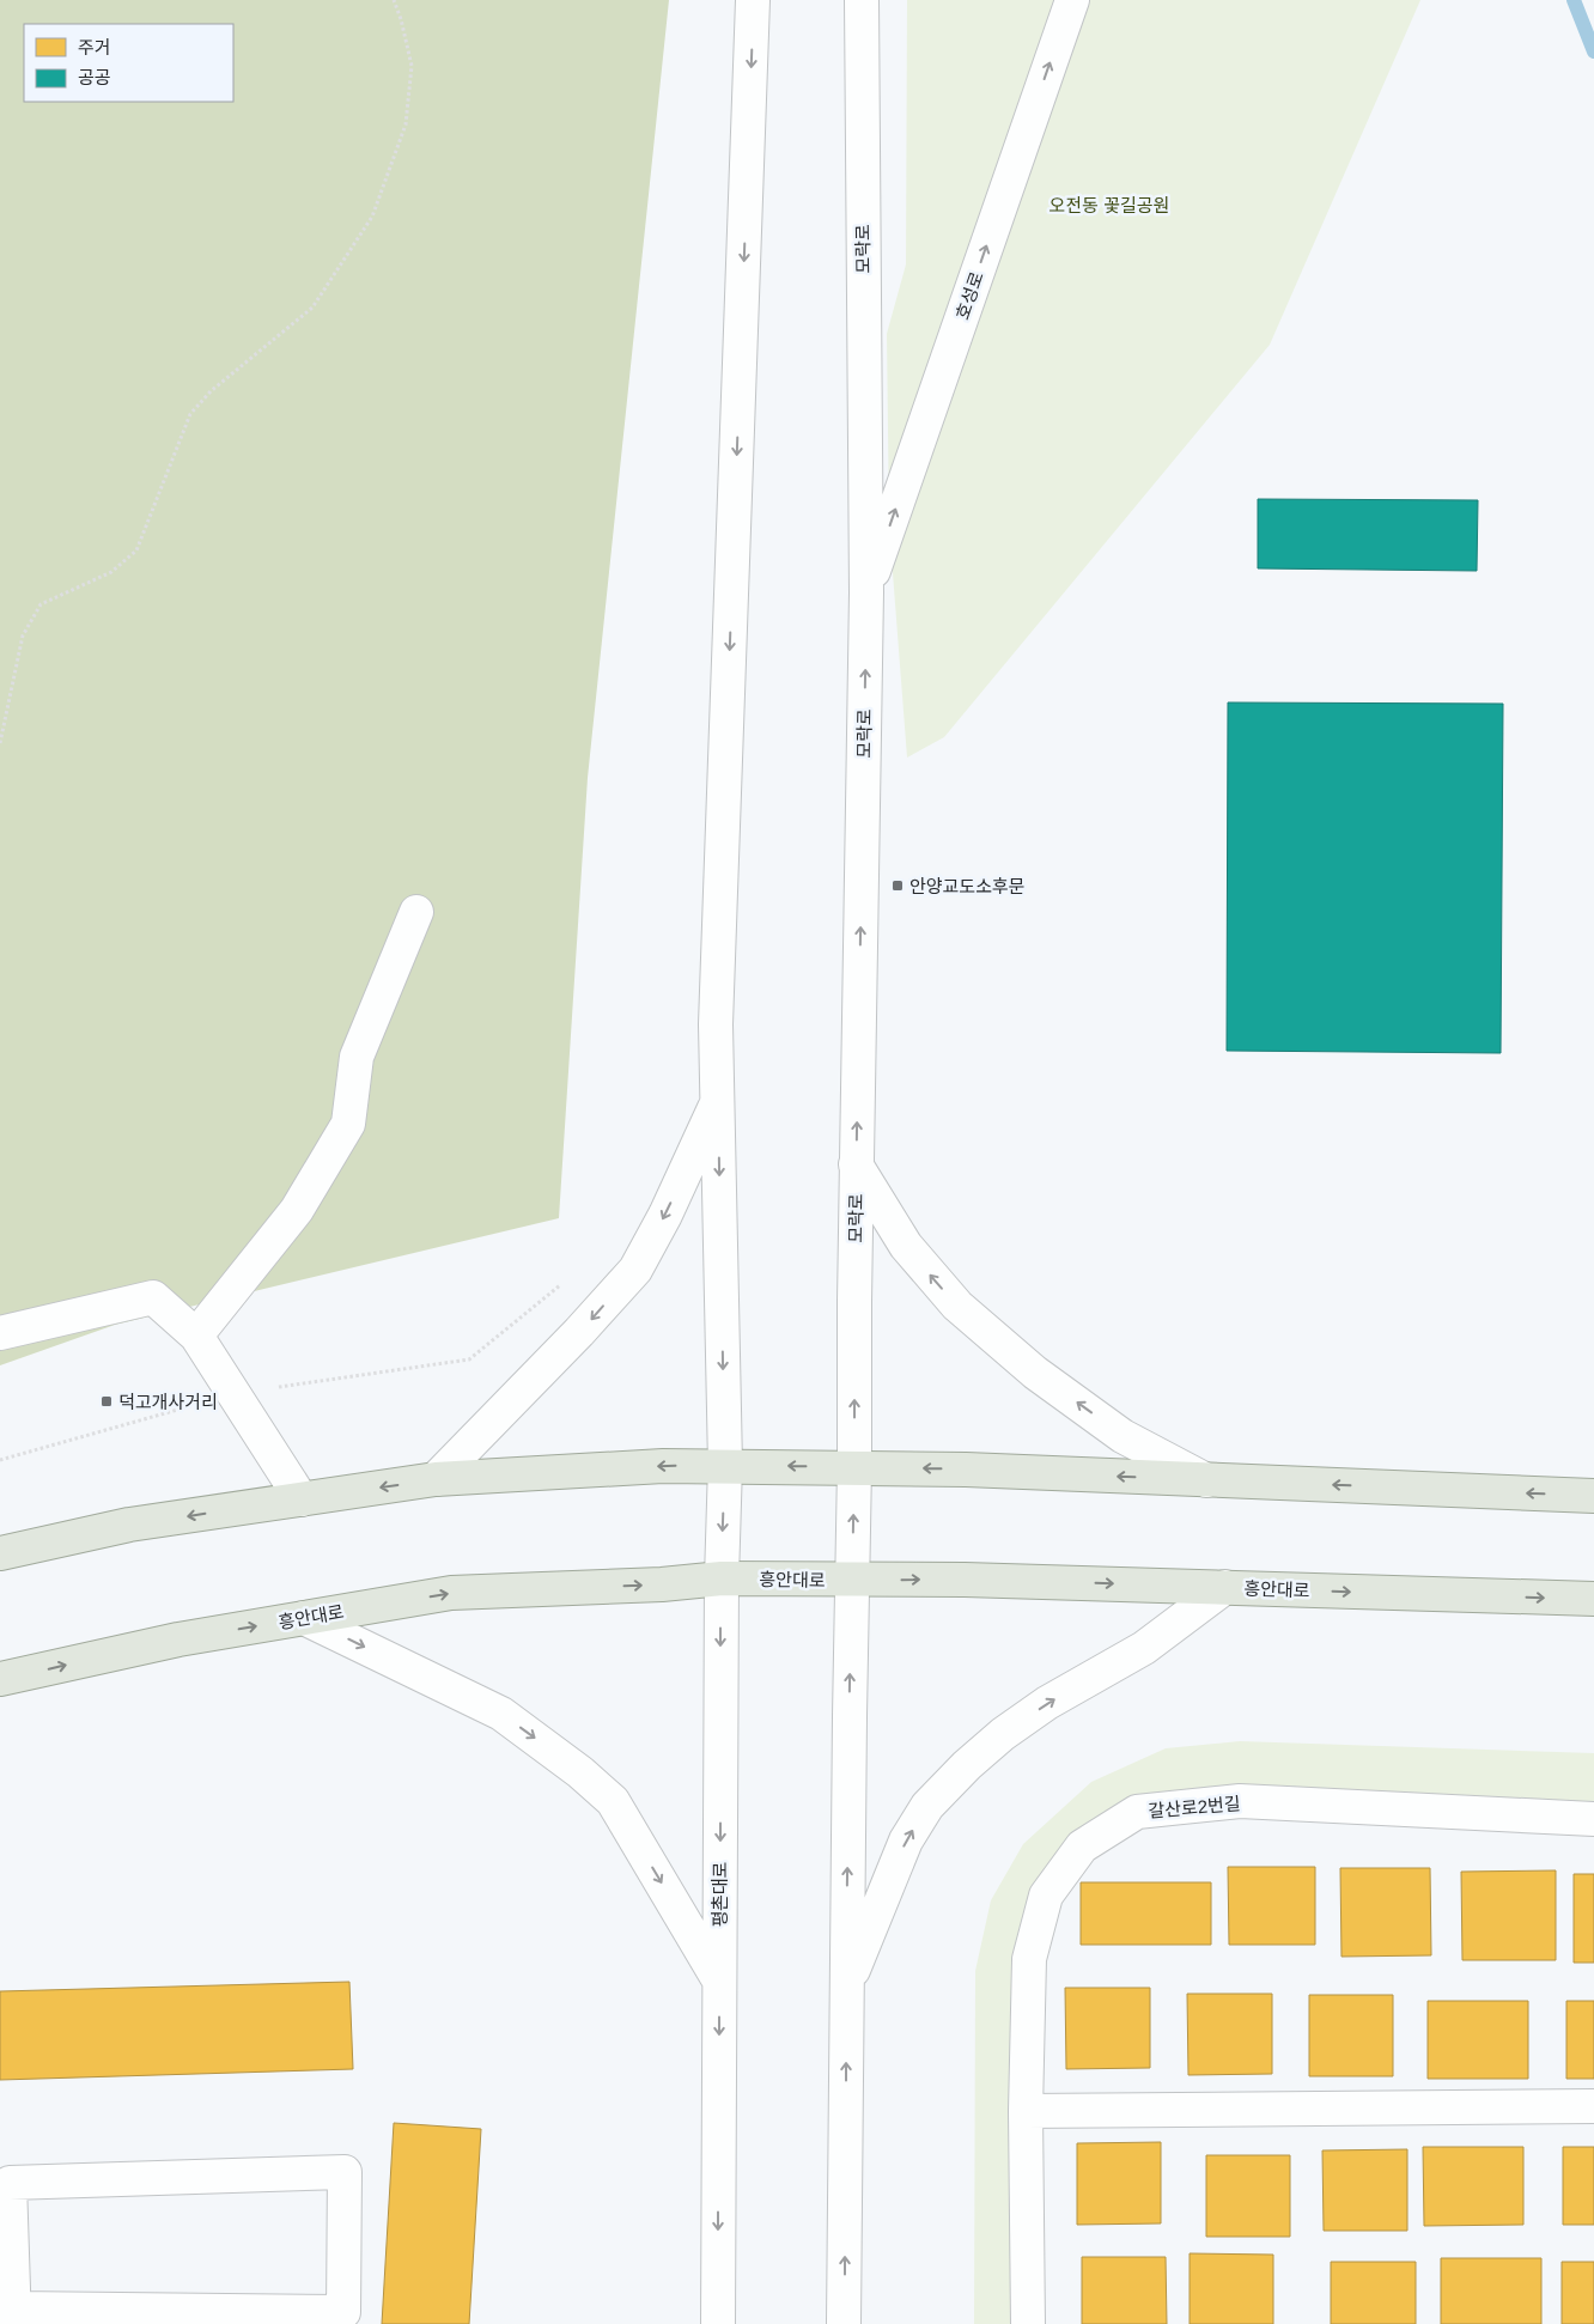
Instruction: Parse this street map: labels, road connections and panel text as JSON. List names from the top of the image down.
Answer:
{
  "streets": {
    "main road": ["흥안대로"],
    "street": [
      "모락로",
      "호성로",
      "갈산로2번길",
      "평촌대로"
    ]
  },
  "crossings": [
    ["모락로", "호성로"],
    ["흥안대로", "평촌대로"]
  ],
  "parks": ["오전동 꽃길공원"],
  "places": {
    "transit": ["안양교도소후문", "덕고개사거리"]
  },
  "legend": ["주거", "공공"]
}
